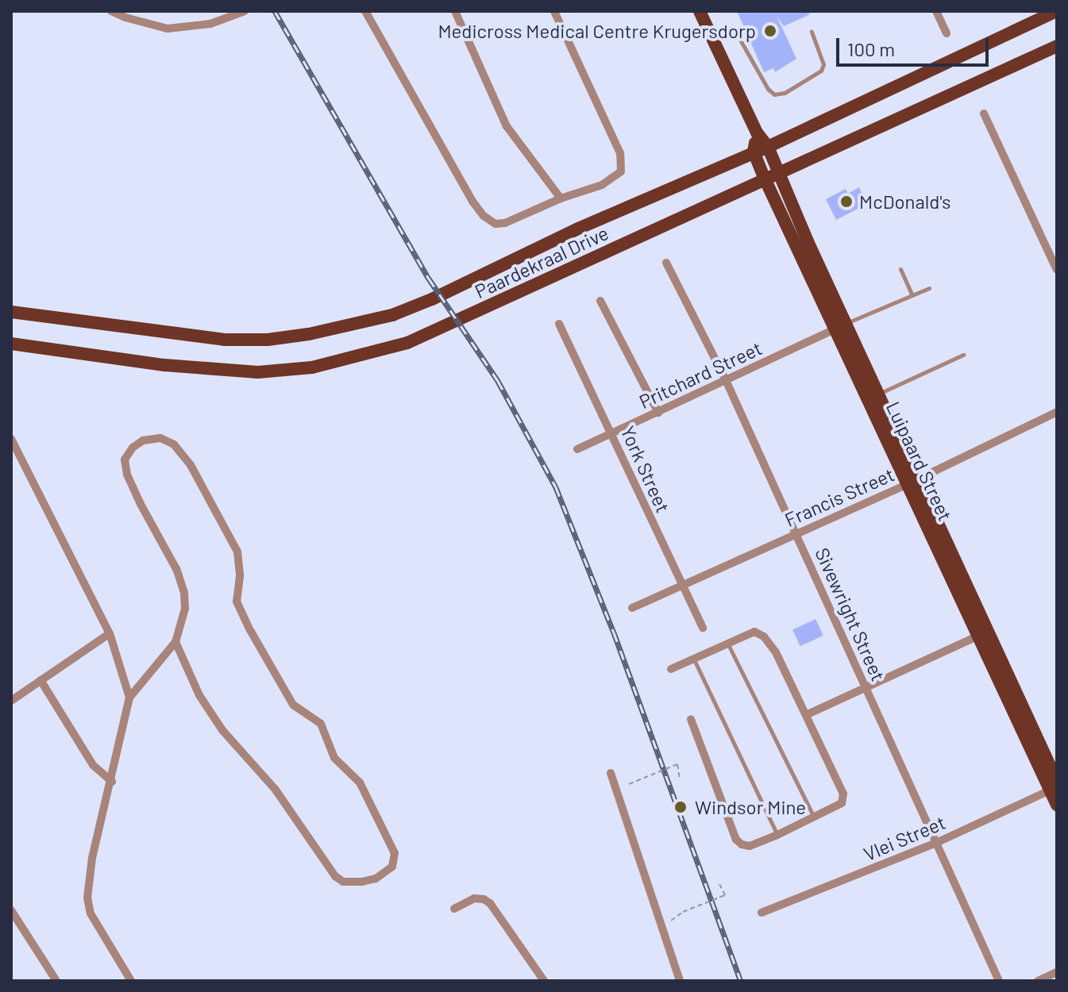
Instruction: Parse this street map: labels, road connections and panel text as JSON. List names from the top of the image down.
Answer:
{
  "streets": {
    "main road": ["Paardekraal Drive", "Luipaard Street"],
    "street": [
      "Pritchard Street",
      "York Street",
      "Francis Street",
      "Sivewright Street",
      "Vlei Street"
    ]
  },
  "crossings": [
    ["Paardekraal Drive", "Luipaard Street"],
    ["Pritchard Street", "Luipaard Street"],
    ["Pritchard Street", "York Street"],
    ["Pritchard Street", "Sivewright Street"],
    ["Luipaard Street", "Francis Street"],
    ["Luipaard Street", "Vlei Street"],
    ["York Street", "Francis Street"],
    ["Francis Street", "Sivewright Street"],
    ["Sivewright Street", "Vlei Street"]
  ],
  "places": ["Medicross Medical Centre Krugersdorp", "McDonald's", "Windsor Mine"],
  "scale_bar": "100 m"
}
